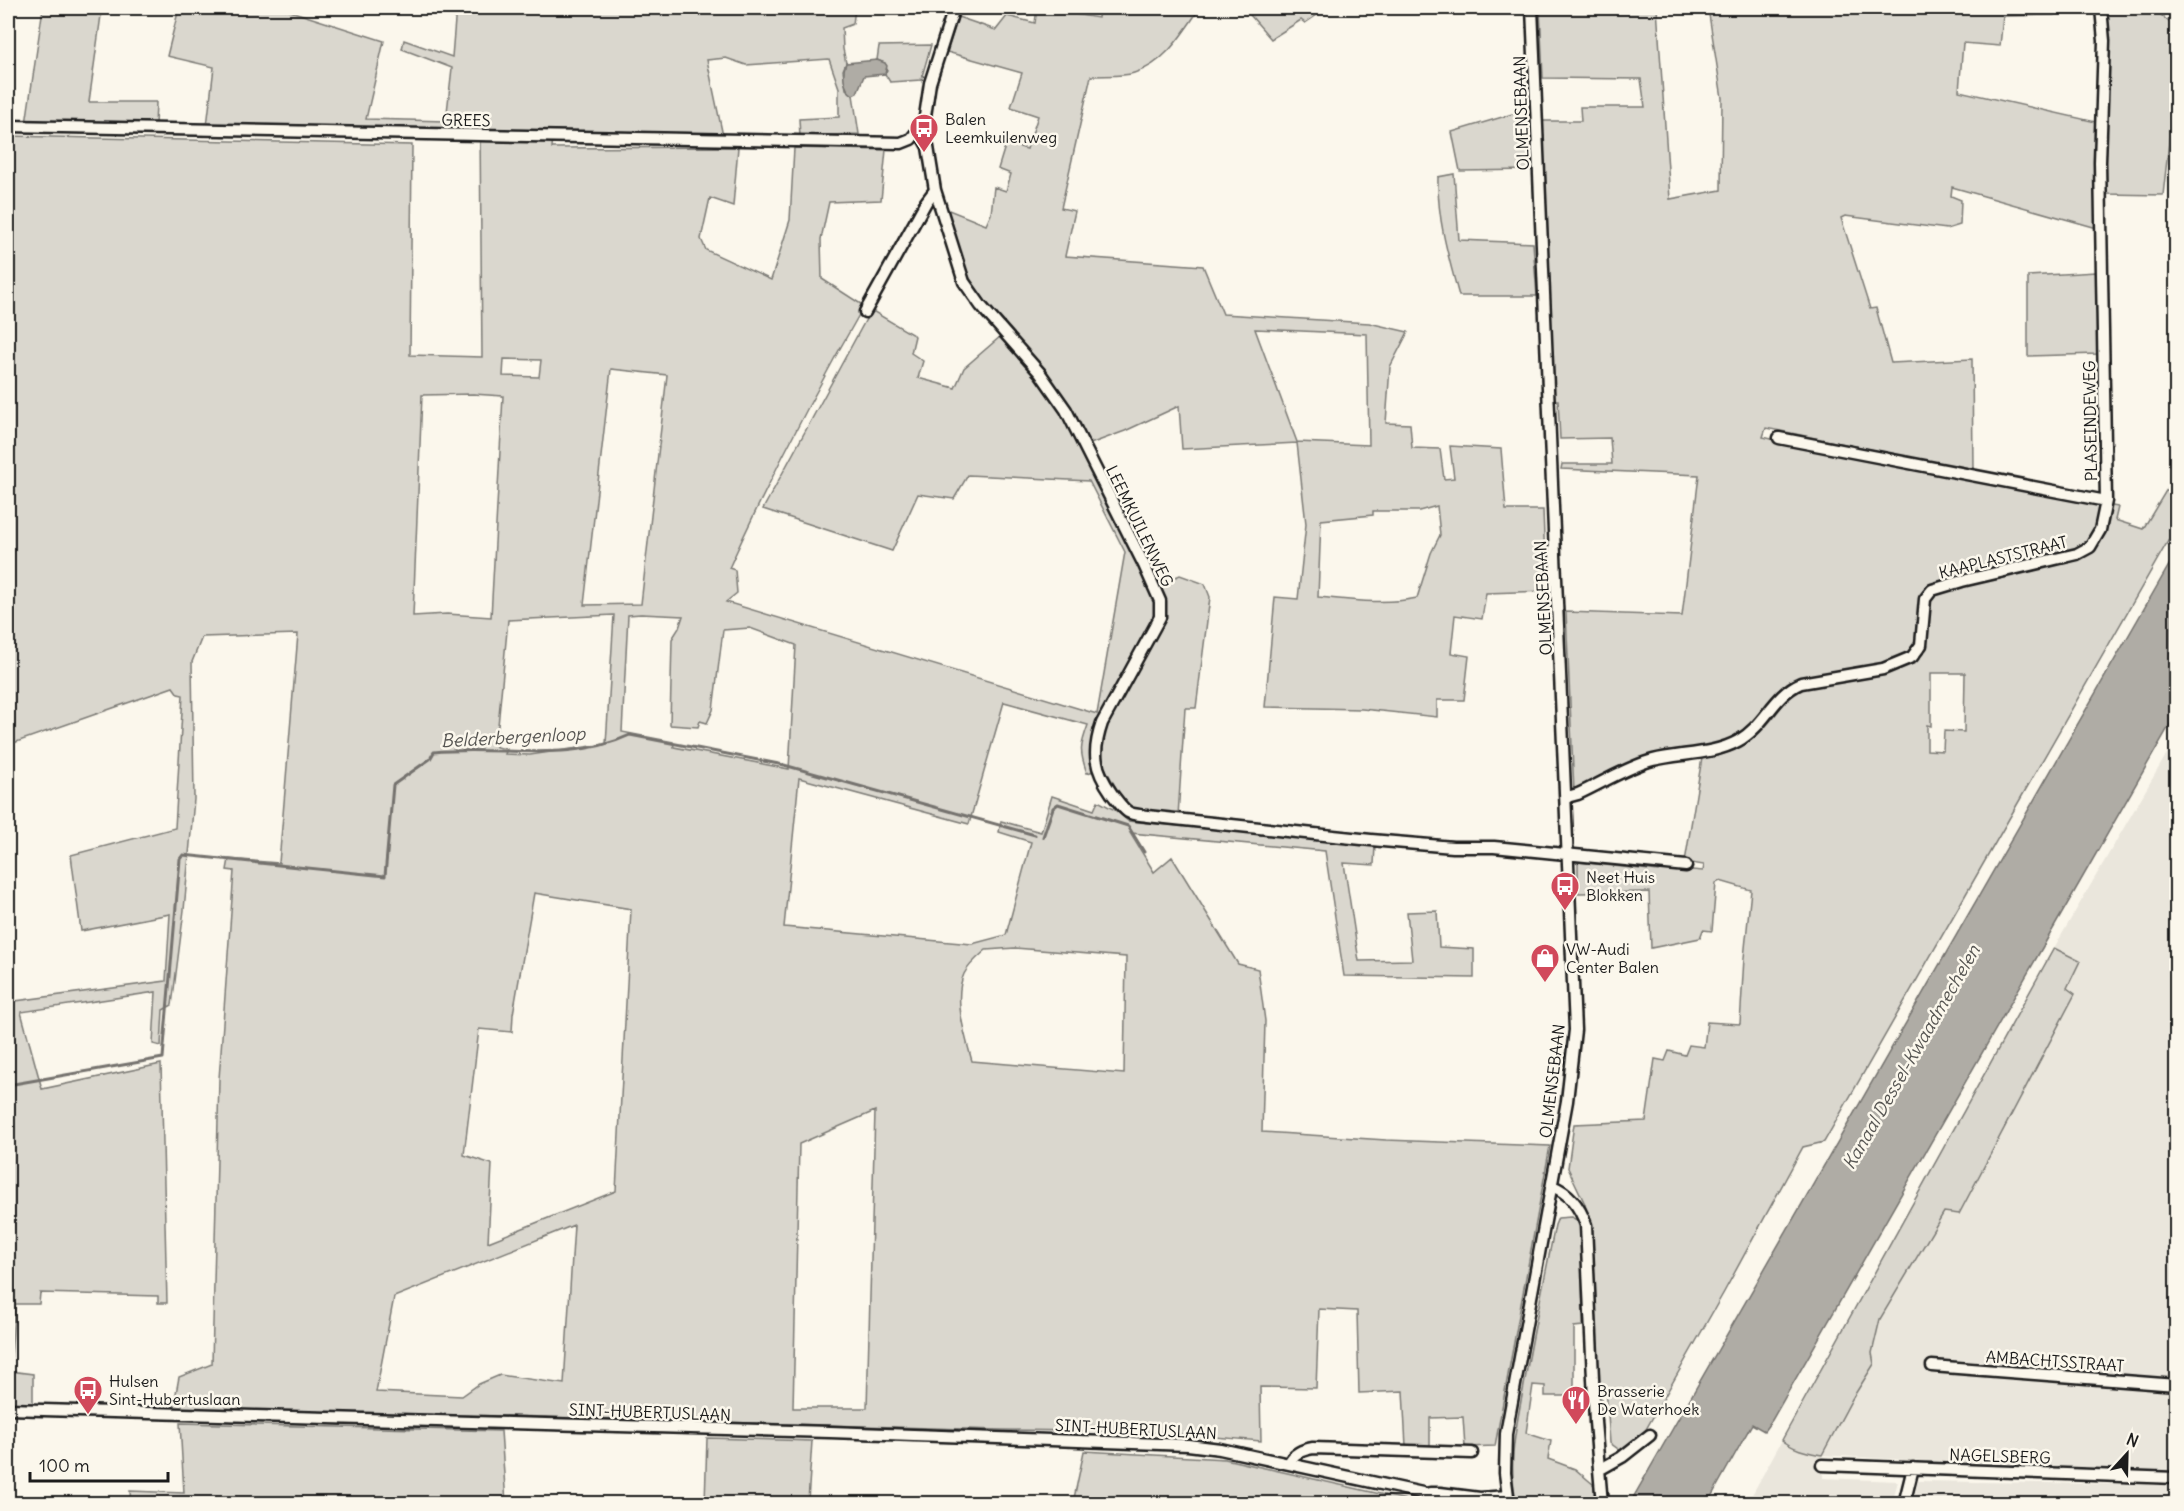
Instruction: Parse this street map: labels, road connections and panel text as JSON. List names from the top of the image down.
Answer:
{
  "streets": {
    "street": [
      "OLMENSEBAAN",
      "GREES",
      "PLASEINDEWEG",
      "LEEMKUILENWEG",
      "KAAPLASTSTRAAT",
      "AMBACHTSSTRAAT",
      "SINT-HUBERTUSLAAN",
      "NAGELSBERG"
    ]
  },
  "crossings": [
    ["OLMENSEBAAN", "LEEMKUILENWEG"],
    ["OLMENSEBAAN", "KAAPLASTSTRAAT"],
    ["OLMENSEBAAN", "SINT-HUBERTUSLAAN"],
    ["GREES", "LEEMKUILENWEG"],
    ["PLASEINDEWEG", "KAAPLASTSTRAAT"]
  ],
  "water": ["Belderbergenloop", "Kanaal Dessel-Kwaadmechelen"],
  "places": {
    "bus stop": ["Balen Leemkuilenweg", "Neet Huis Blokken", "Hulsen Sint-Hubertuslaan"],
    "shop": ["VW-Audi Center Balen"],
    "restaurant": ["Brasserie De Waterhoek"]
  },
  "scale_bar": "100 m",
  "north": "top"
}
